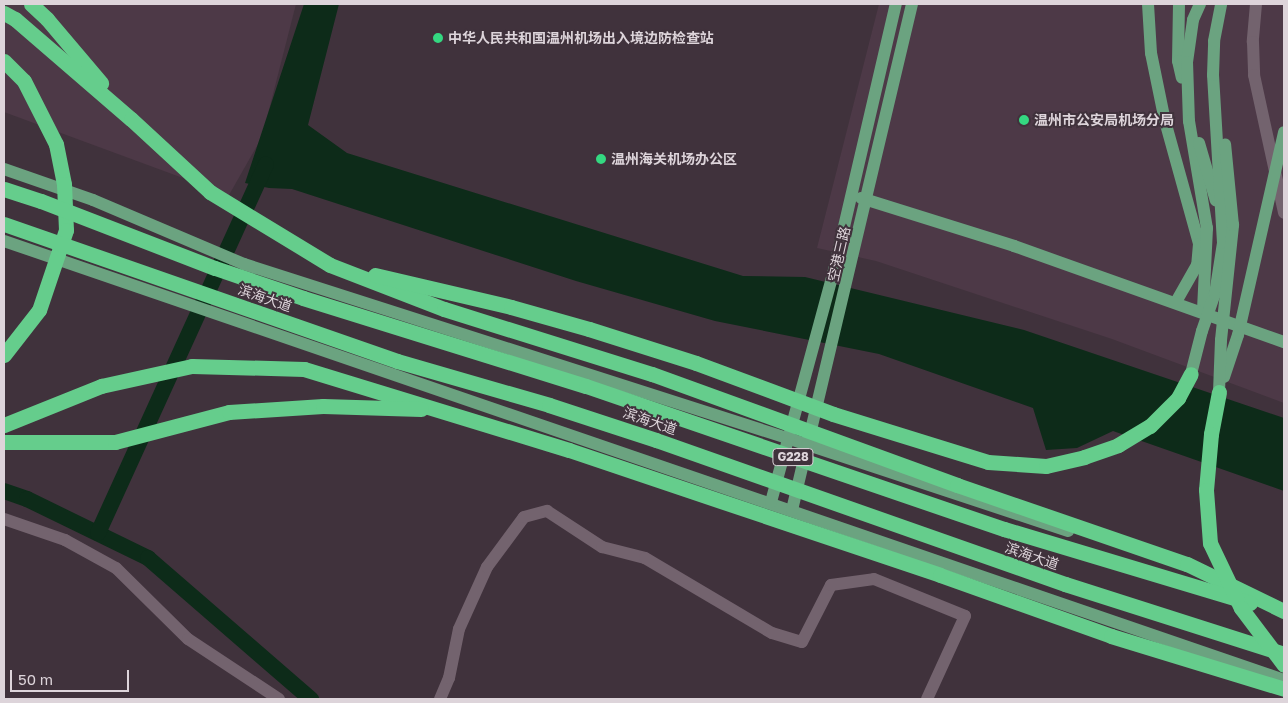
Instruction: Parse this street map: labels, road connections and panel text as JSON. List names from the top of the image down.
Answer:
{
  "streets": {
    "highway": ["滨海大道", "G228"],
    "main road": ["空港三路"]
  },
  "places": ["中华人民共和国温州机场出入境边防检查站", "温州市公安局机场分局", "温州海关机场办公区"],
  "scale_bar": "50 m"
}
